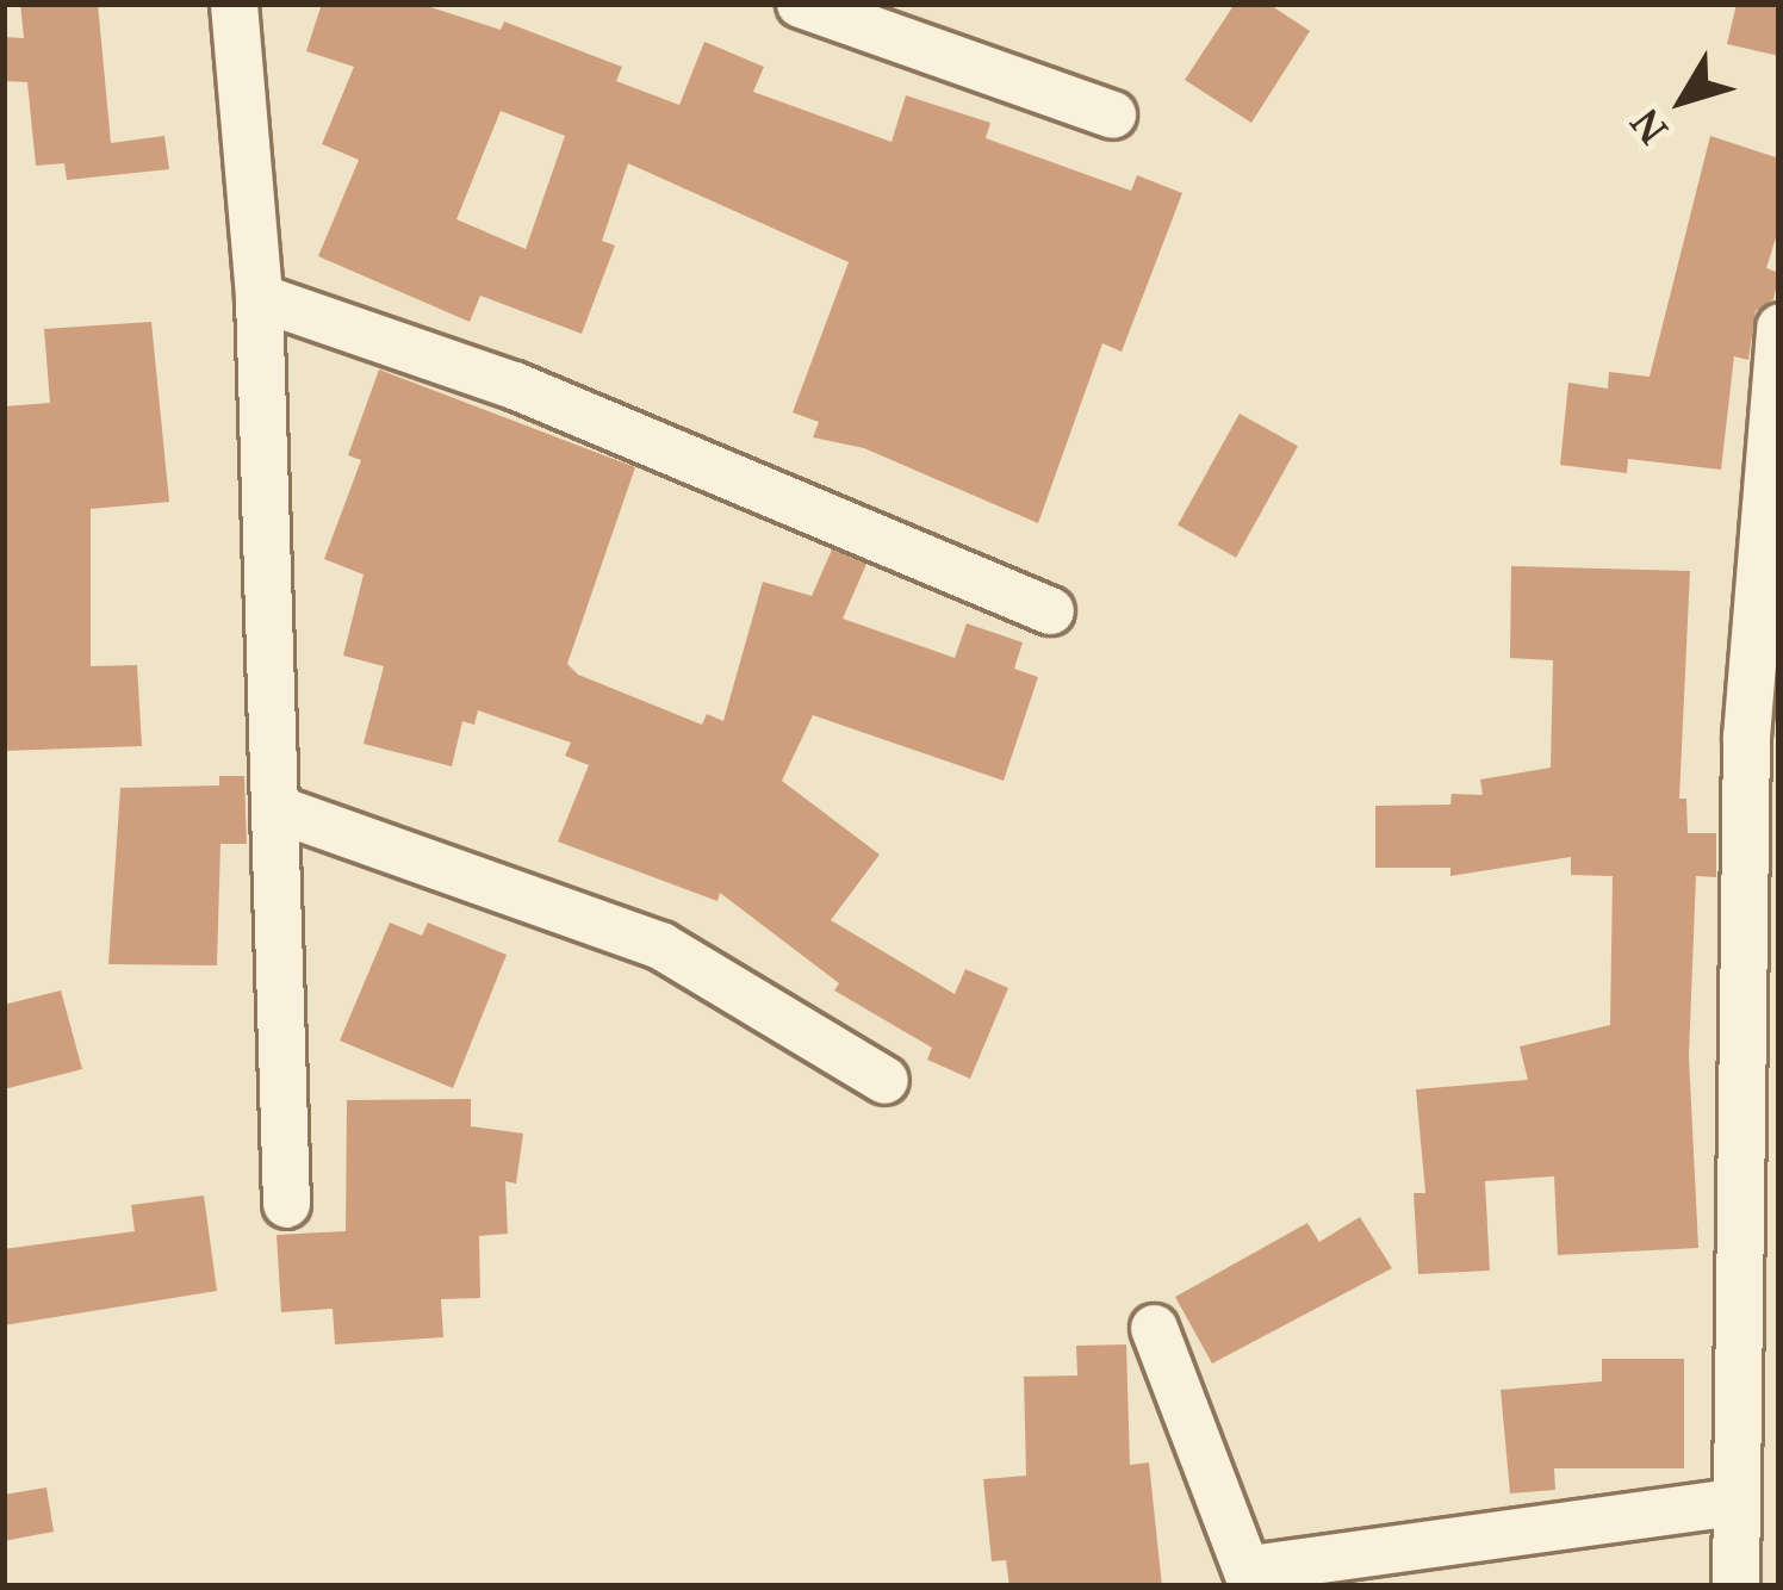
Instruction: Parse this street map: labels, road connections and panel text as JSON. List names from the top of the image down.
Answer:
{
  "north": "bottom left"
}
